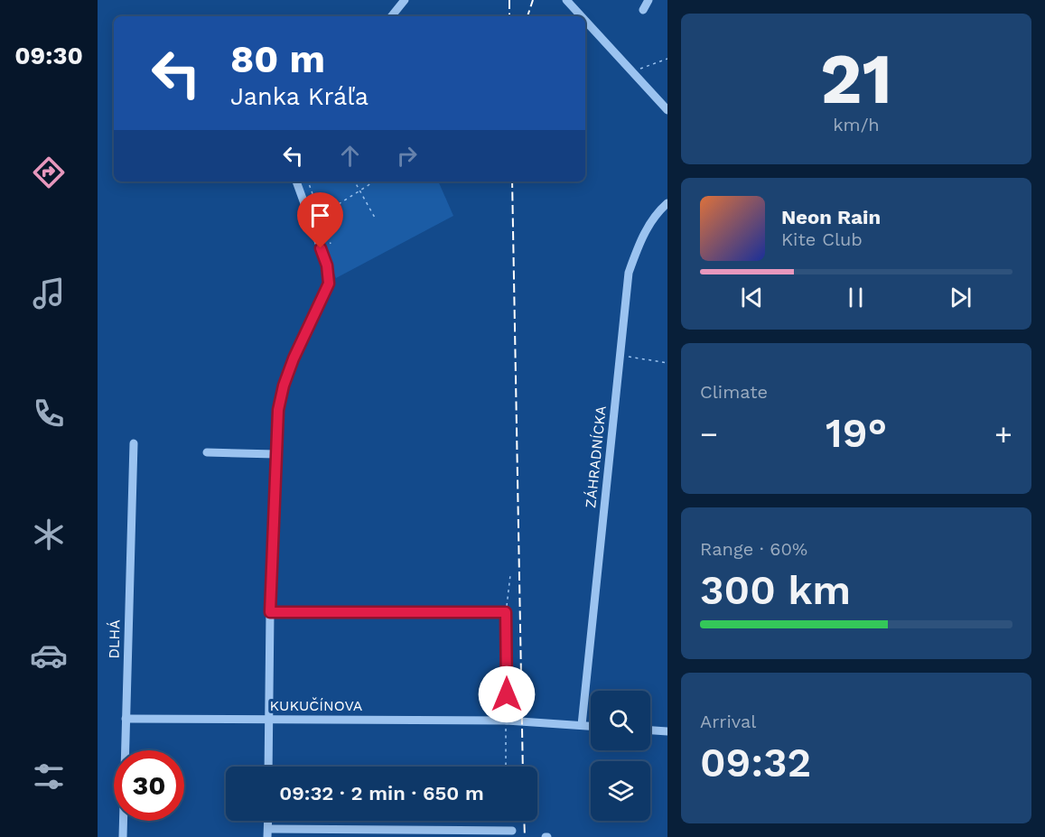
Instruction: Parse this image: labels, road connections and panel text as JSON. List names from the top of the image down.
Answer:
{
  "streets": {
    "street": ["ZÁHRADNÍCKA", "DLHÁ", "KUKUČÍNOVA"]
  },
  "crossings": [
    ["ZÁHRADNÍCKA", "KUKUČÍNOVA"],
    ["DLHÁ", "KUKUČÍNOVA"]
  ],
  "page": {
    "tabs": "09:30",
    "tile": [
      ["21", "km/h"],
      "Climate",
      ["Range · 60%", "300 km"],
      ["Arrival", "09:32"]
    ],
    "turn": ["80 m", "Janka Kráľa"],
    "song": ["Neon Rain", "Kite Club"],
    "heat": ["−", "19°", "+"],
    "limit": "30",
    "trip": "09:32 · 2 min · 650 m"
  }
}
